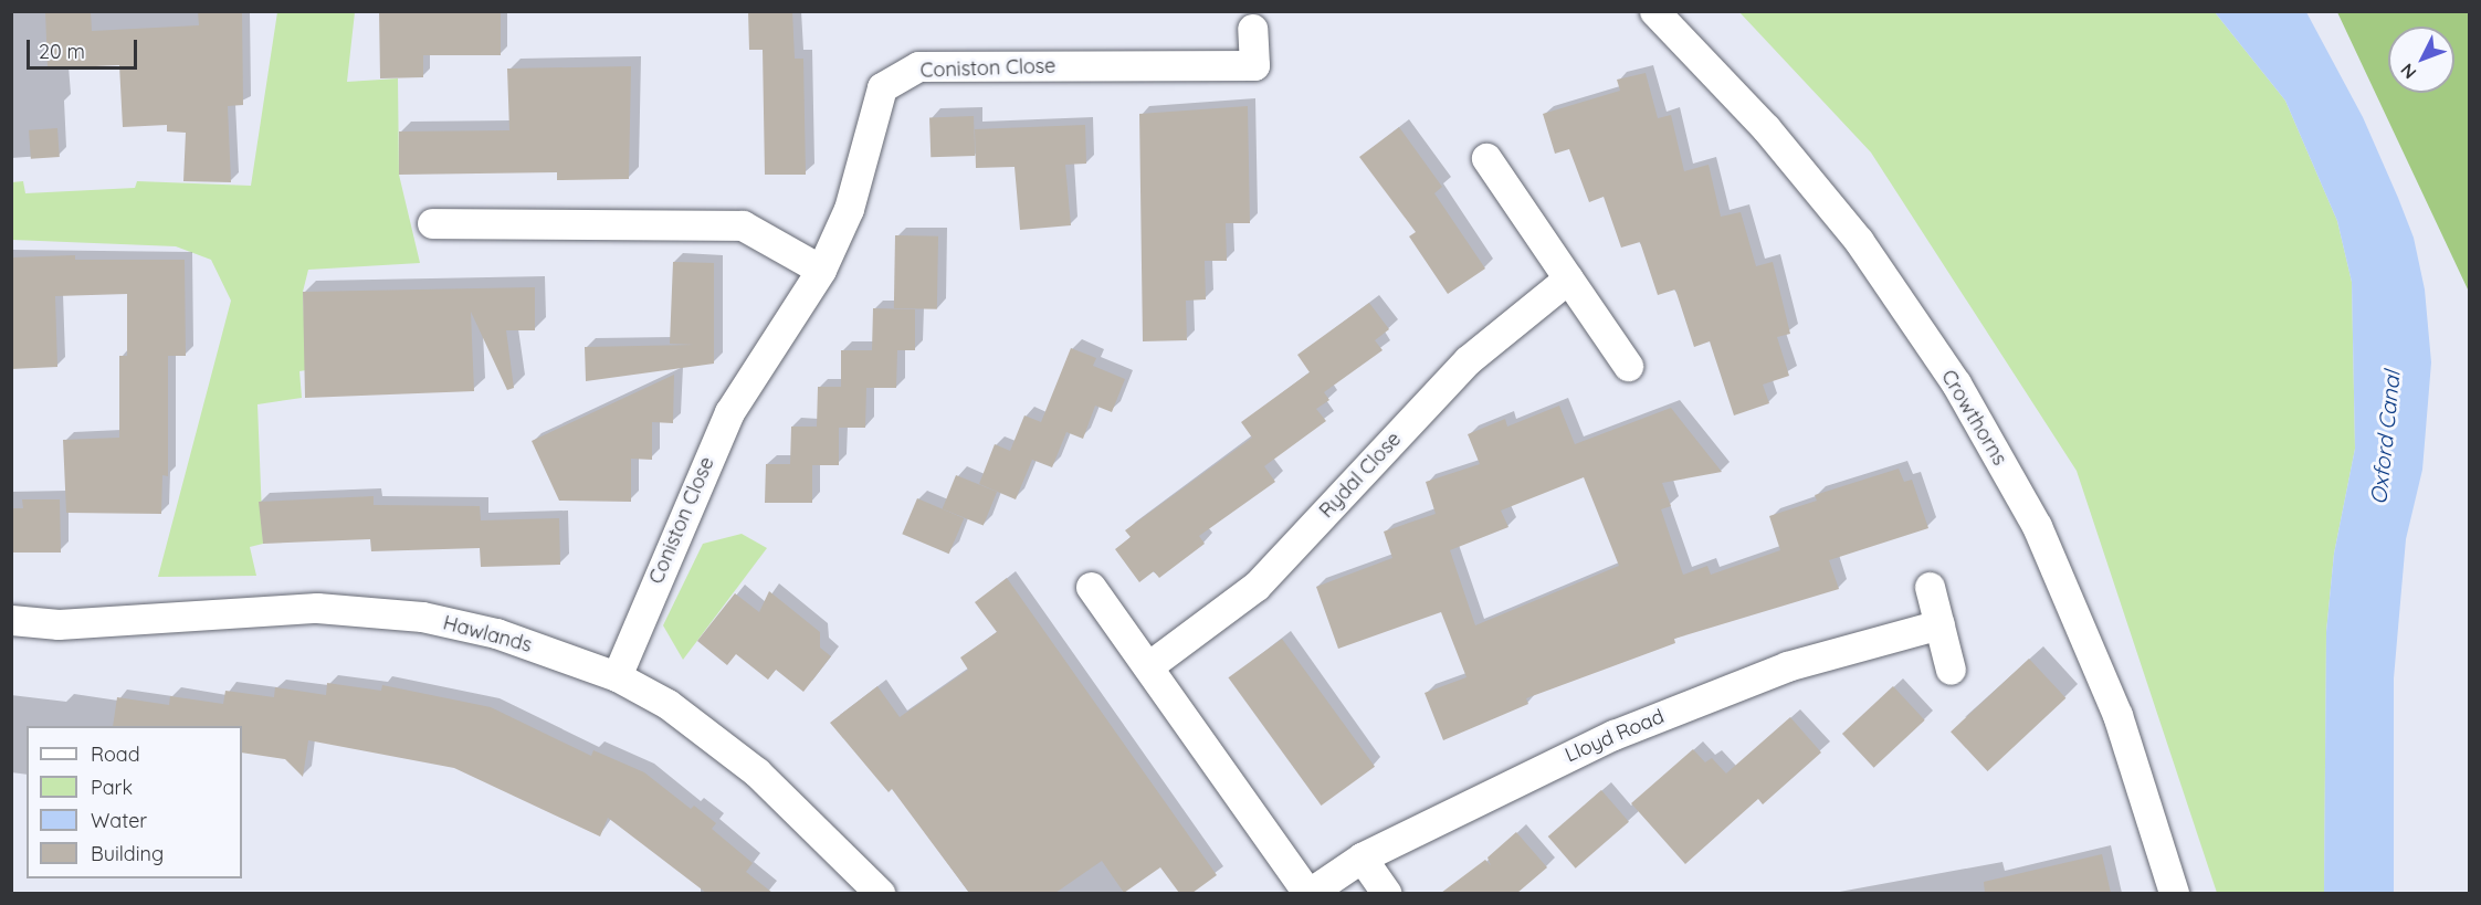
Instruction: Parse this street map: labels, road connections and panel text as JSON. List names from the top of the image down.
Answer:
{
  "streets": {
    "street": [
      "Coniston Close",
      "Crowthorns",
      "Rydal Close",
      "Hawlands",
      "Lloyd Road"
    ]
  },
  "crossings": [
    ["Coniston Close", "Hawlands"]
  ],
  "water": ["Oxford Canal"],
  "legend": [
    "Road",
    "Park",
    "Water",
    "Building"
  ],
  "scale_bar": "20 m",
  "north": "bottom left"
}
